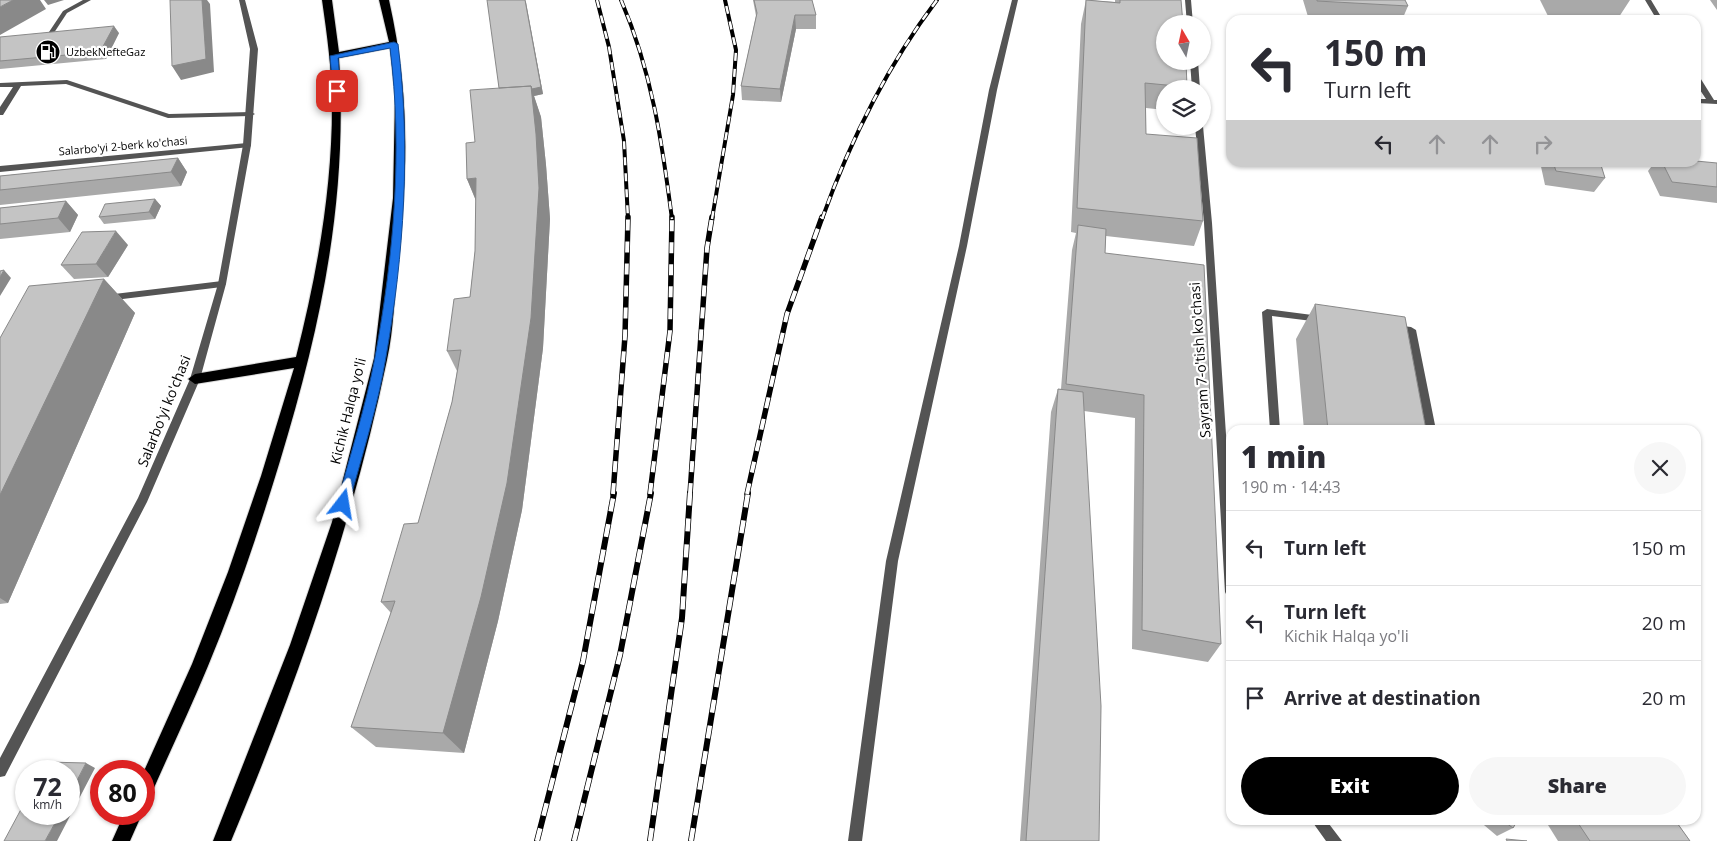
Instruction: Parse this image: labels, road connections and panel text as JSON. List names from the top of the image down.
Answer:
{
  "streets": {
    "highway": ["Kichik Halqa yo'li"],
    "street": ["Salarbo'yi 2-berk ko'chasi", "Sayram 7-o'tish ko'chasi", "Salarbo'yi ko'chasi"]
  },
  "crossings": [
    ["Salarbo'yi 2-berk ko'chasi", "Salarbo'yi ko'chasi"]
  ],
  "places": {
    "fuel station": ["UzbekNefteGaz"]
  },
  "north": "top",
  "page": {
    "turn": ["150 m", "Turn left"],
    "heading": ["1 min", "190 m · 14:43"],
    "list": [
      {
        "name": "Turn left",
        "value": "150 m"
      },
      {
        "name": "Turn left",
        "note": "Kichik Halqa yo'li",
        "value": "20 m"
      },
      {
        "name": "Arrive at destination",
        "value": "20 m"
      }
    ],
    "buttons": ["Exit", "Share"],
    "speed": "72 km/h",
    "limit": "80"
  }
}
